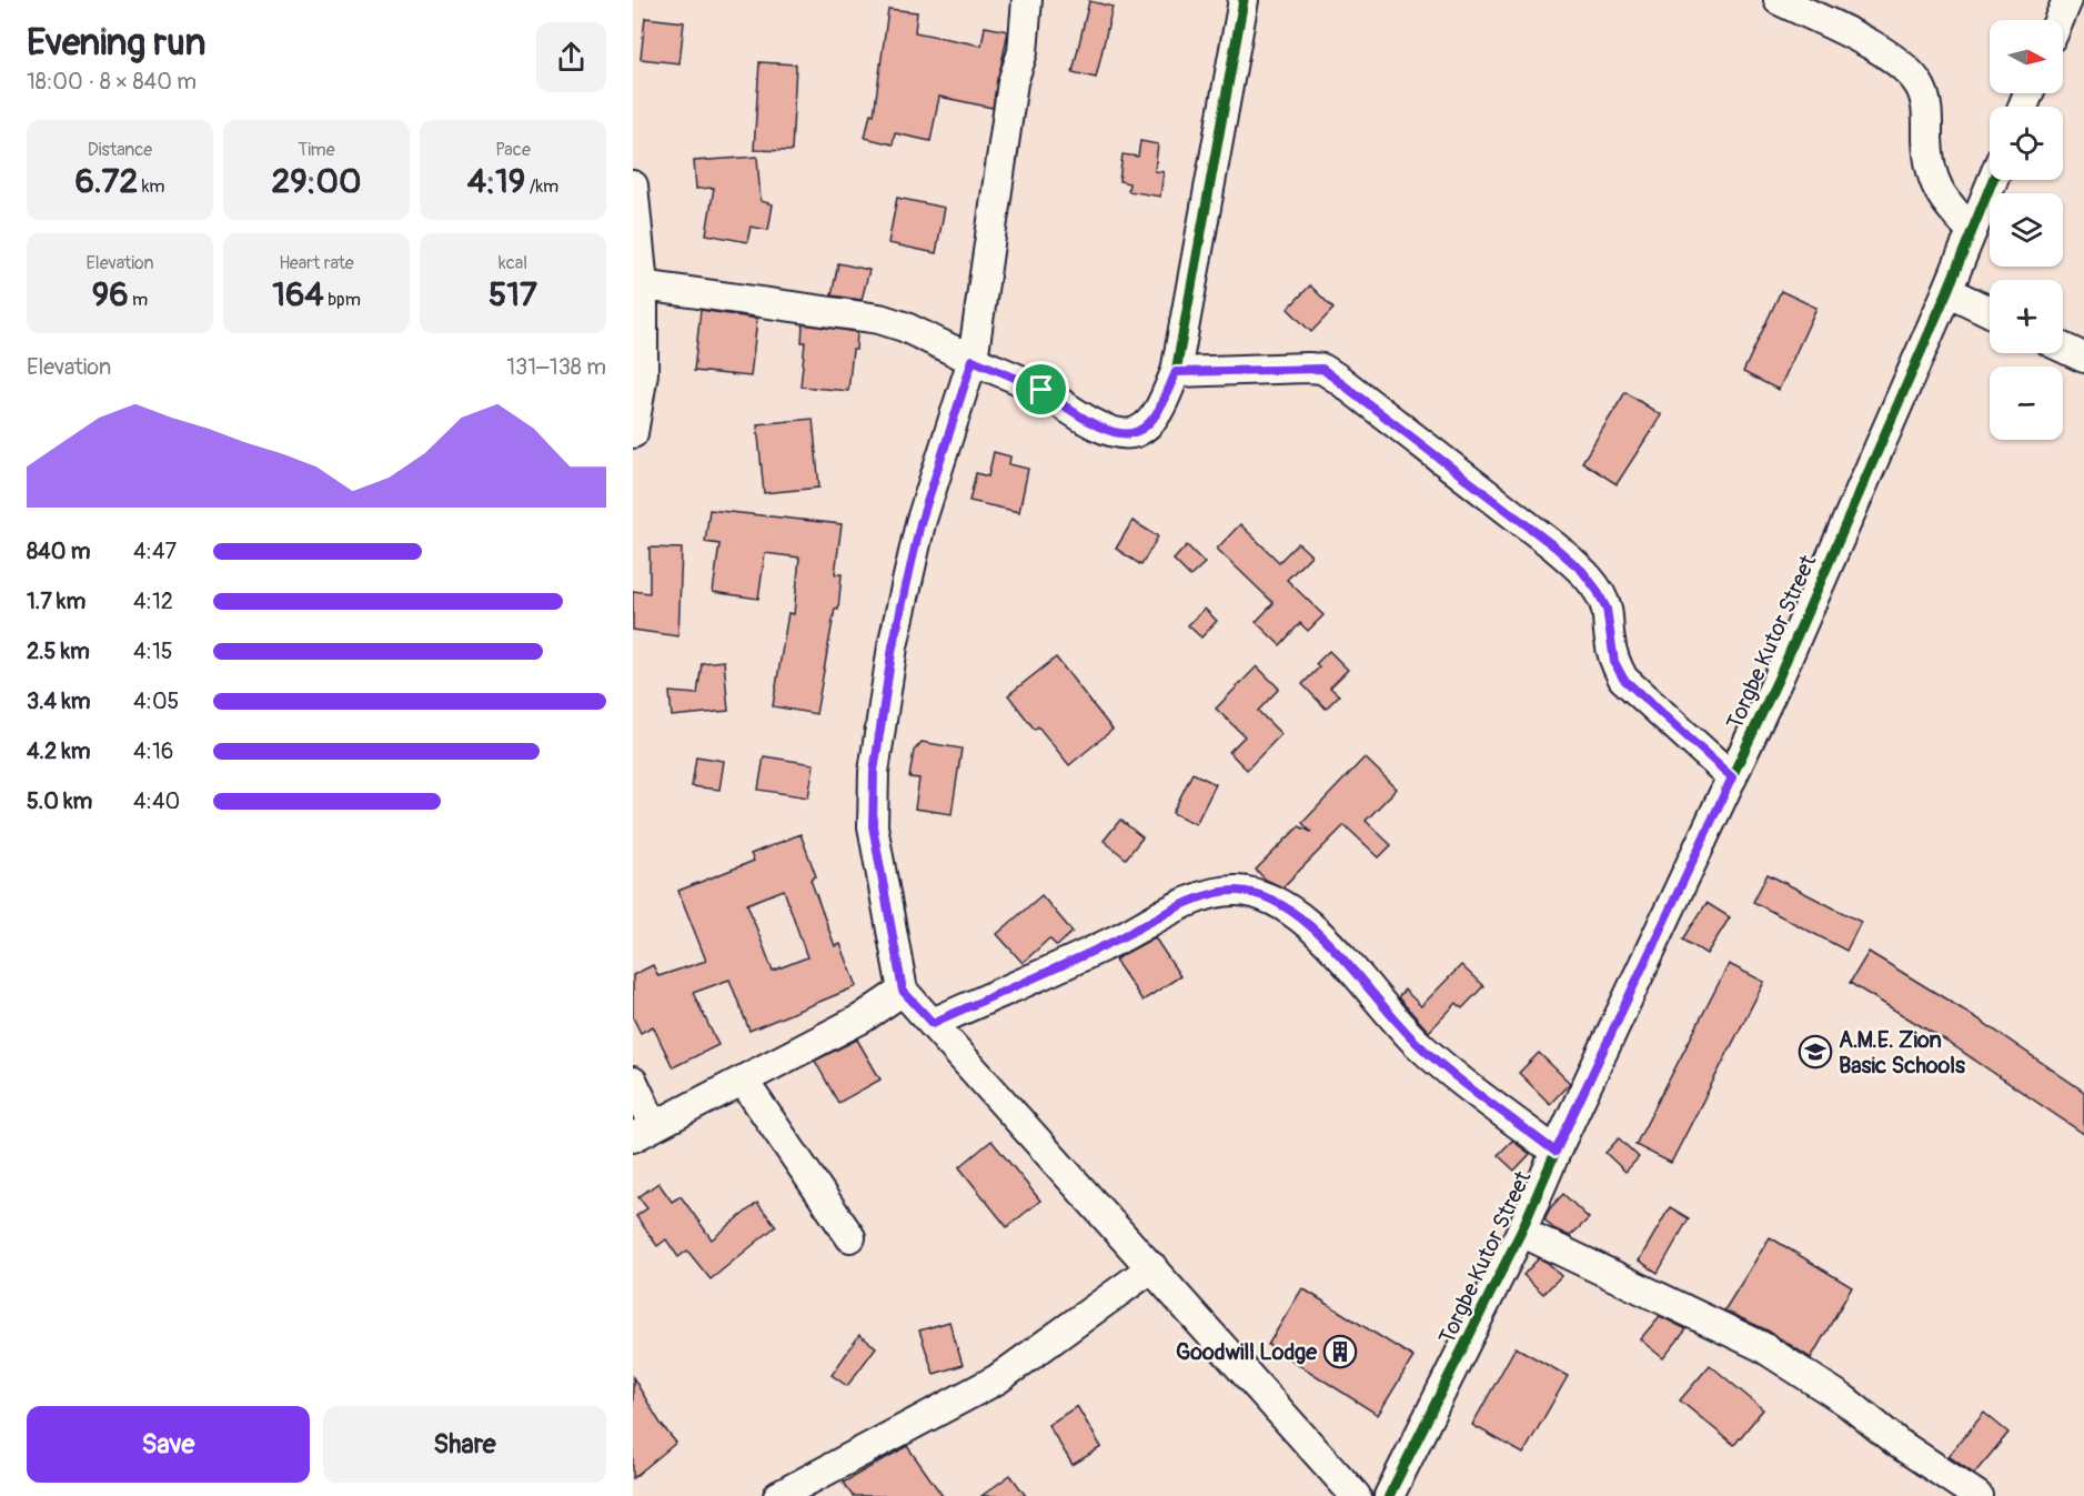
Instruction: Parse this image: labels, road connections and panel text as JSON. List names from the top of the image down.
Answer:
{
  "streets": {
    "street": ["Torgbe Kutor Street"]
  },
  "places": {
    "school or university": ["A.M.E. Zion Basic Schools"],
    "building": ["Goodwill Lodge"]
  },
  "north": "right",
  "page": {
    "heading": ["Evening run", "18:00 · 8 × 840 m"],
    "map_buttons": ["+", "−"],
    "stats": [
      ["Distance", "6.72 km"],
      ["Time", "29:00"],
      ["Pace", "4:19 /km"],
      ["Elevation", "96 m"],
      ["Heart rate", "164 bpm"],
      ["kcal", "517"]
    ],
    "chart": ["Elevation", "131–138 m"],
    "list": [
      {
        "name": "840 m",
        "note": "4:47"
      },
      {
        "name": "1.7 km",
        "note": "4:12"
      },
      {
        "name": "2.5 km",
        "note": "4:15"
      },
      {
        "name": "3.4 km",
        "note": "4:05"
      },
      {
        "name": "4.2 km",
        "note": "4:16"
      },
      {
        "name": "5.0 km",
        "note": "4:40"
      }
    ],
    "buttons": ["Save", "Share"]
  }
}
